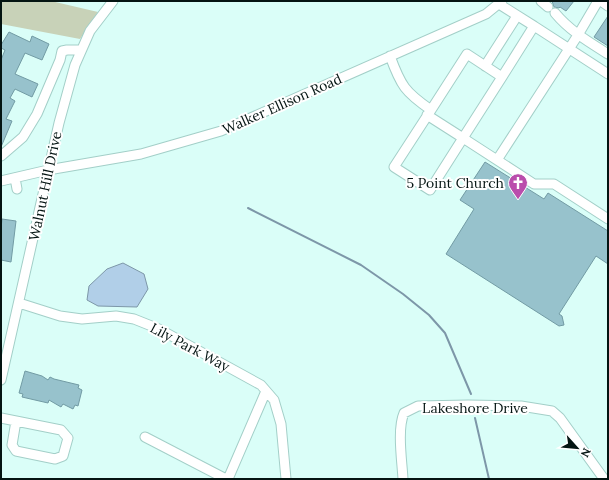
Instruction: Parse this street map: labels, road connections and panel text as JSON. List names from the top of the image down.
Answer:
{
  "streets": {
    "street": [
      "Walker Ellison Road",
      "Walnut Hill Drive",
      "Lily Park Way",
      "Lakeshore Drive"
    ]
  },
  "crossings": [
    ["Walker Ellison Road", "Walnut Hill Drive"],
    ["Walnut Hill Drive", "Lily Park Way"]
  ],
  "places": {
    "church": ["5 Point Church"]
  },
  "north": "bottom right"
}
